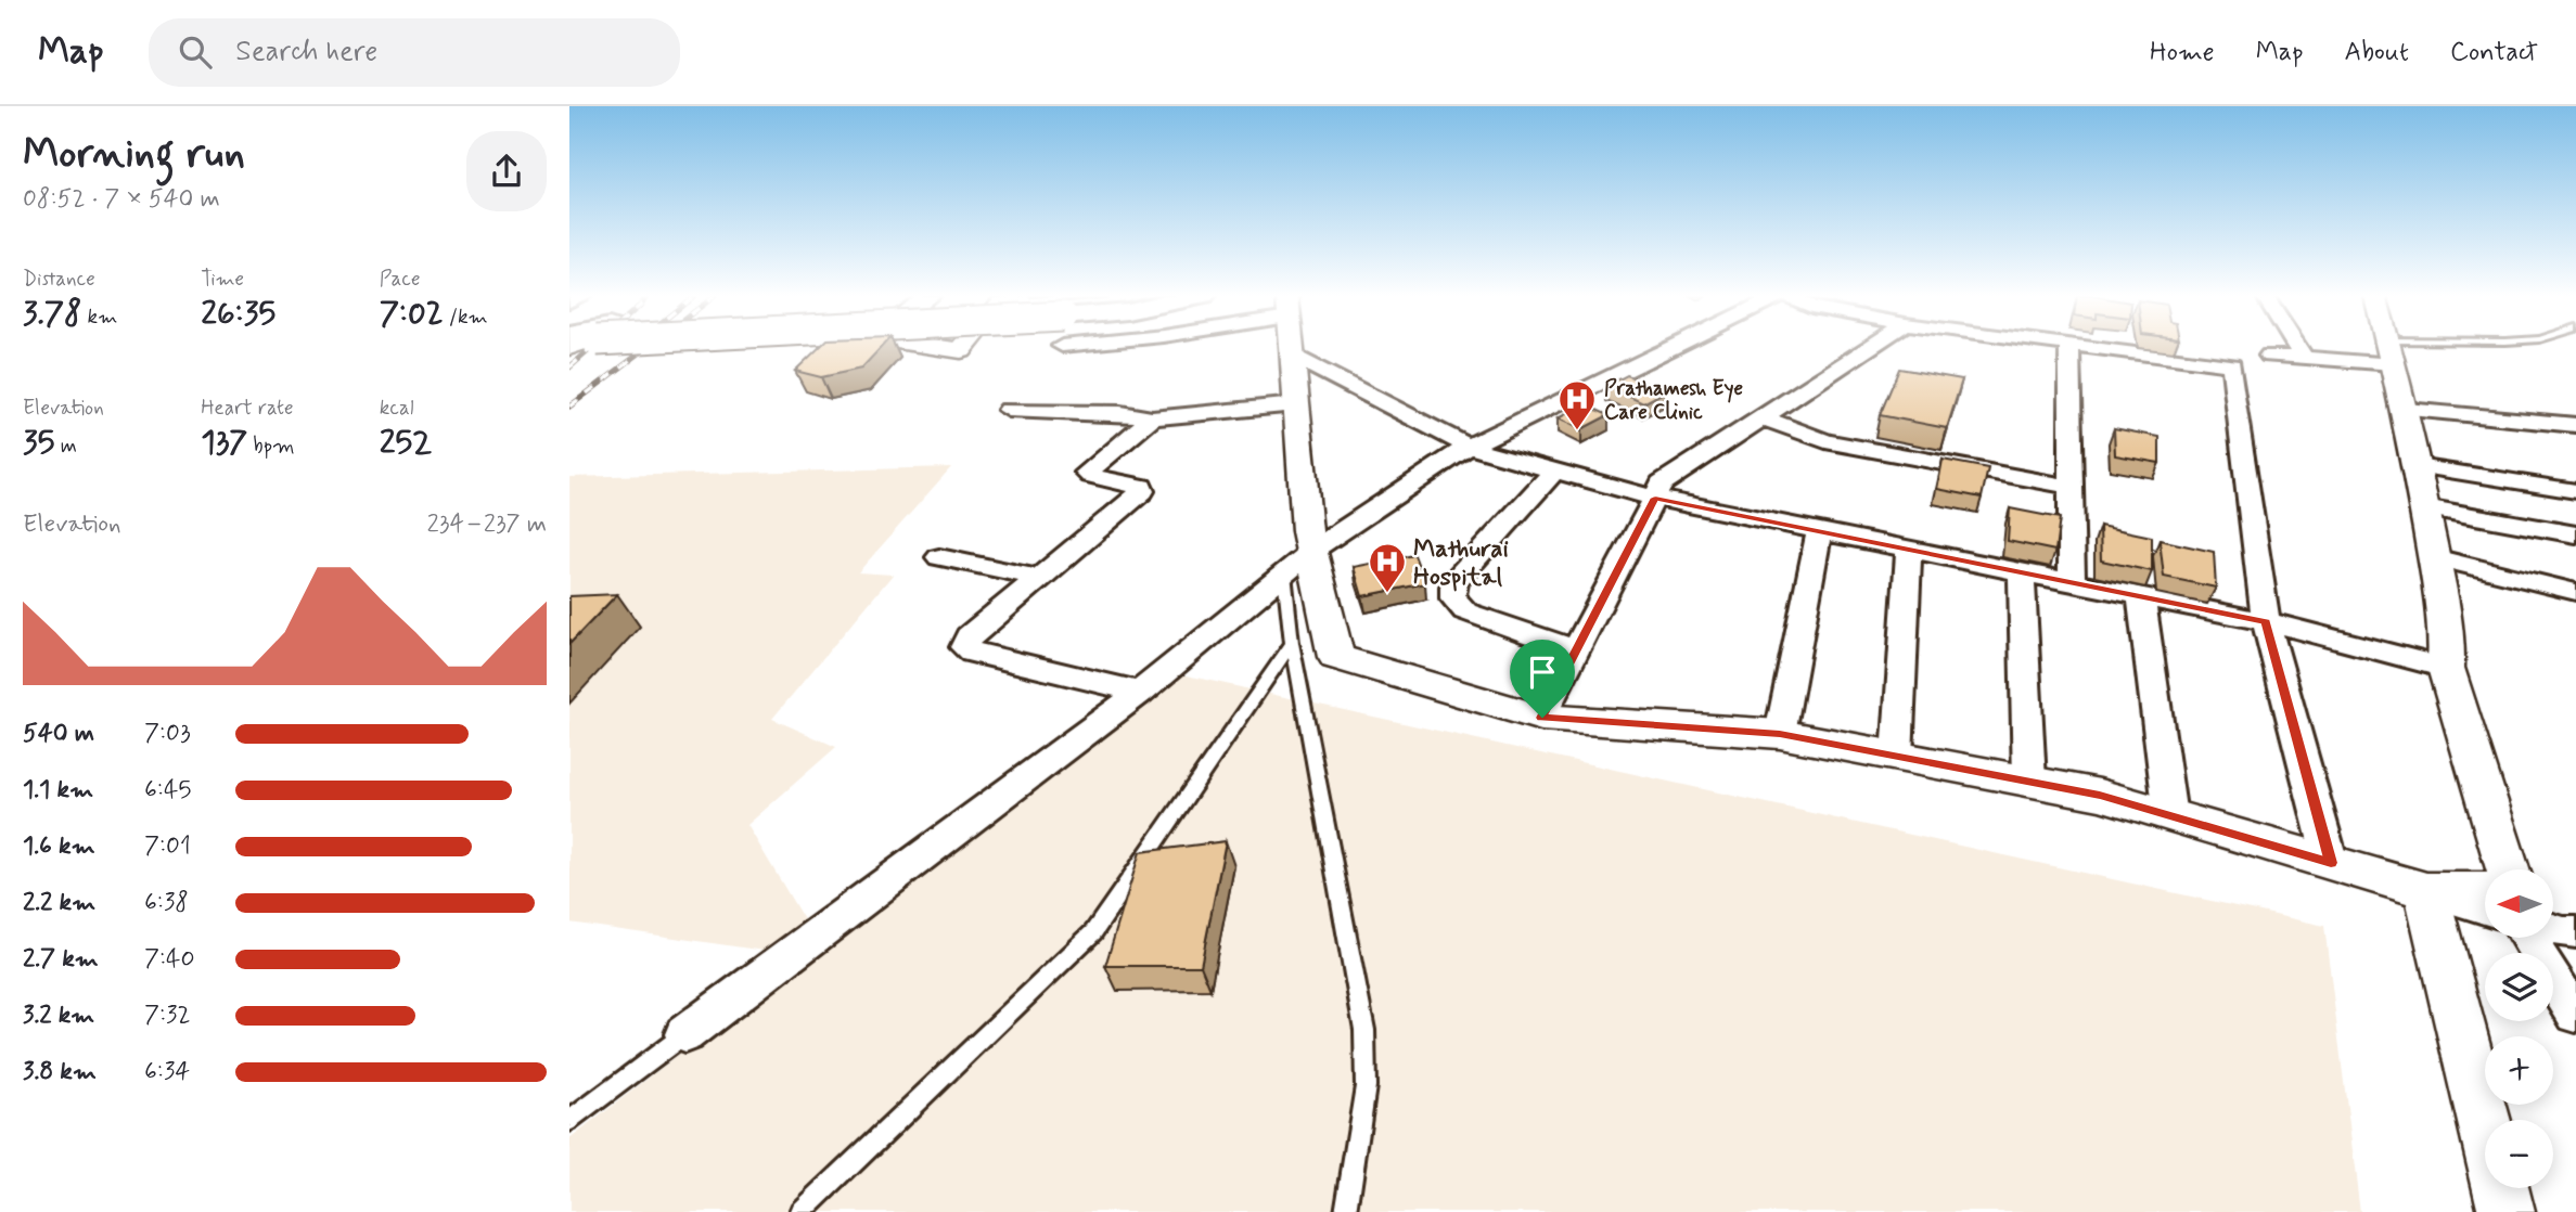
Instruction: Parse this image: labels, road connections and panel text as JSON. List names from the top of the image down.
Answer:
{
  "places": {
    "hospital": ["Prathamesh Eye Care Clinic", "Mathurai Hospital"]
  },
  "north": "left",
  "page": {
    "header": "Map",
    "search": "Search here",
    "nav": [
      "Home",
      "Map",
      "About",
      "Contact"
    ],
    "heading": ["Morning run", "08:52 · 7 × 540 m"],
    "stats": [
      ["Distance", "3.78 km"],
      ["Time", "26:35"],
      ["Pace", "7:02 /km"],
      ["Elevation", "35 m"],
      ["Heart rate", "137 bpm"],
      ["kcal", "252"]
    ],
    "chart": ["Elevation", "234–237 m"],
    "list": [
      {
        "name": "540 m",
        "note": "7:03"
      },
      {
        "name": "1.1 km",
        "note": "6:45"
      },
      {
        "name": "1.6 km",
        "note": "7:01"
      },
      {
        "name": "2.2 km",
        "note": "6:38"
      },
      {
        "name": "2.7 km",
        "note": "7:40"
      },
      {
        "name": "3.2 km",
        "note": "7:32"
      },
      {
        "name": "3.8 km",
        "note": "6:34"
      }
    ],
    "map_buttons": ["+", "−"]
  }
}
